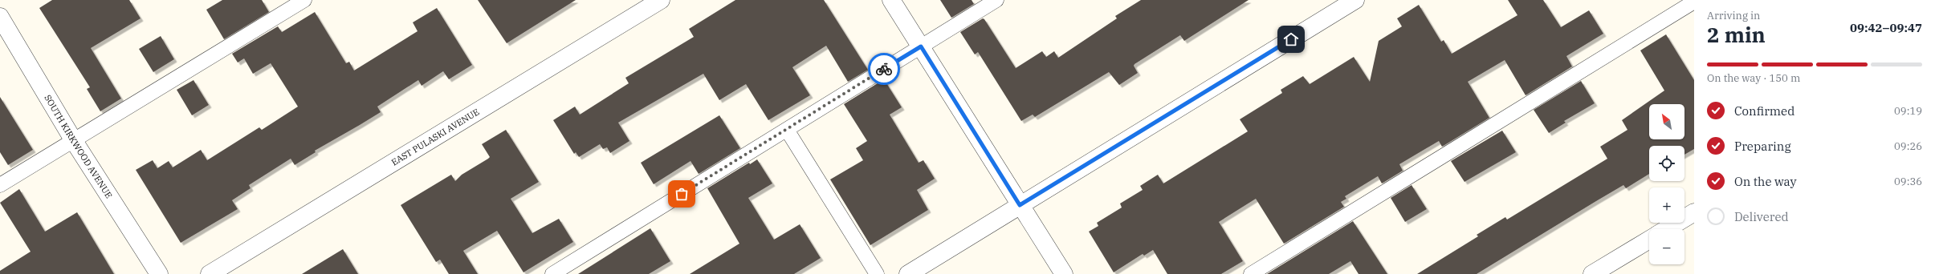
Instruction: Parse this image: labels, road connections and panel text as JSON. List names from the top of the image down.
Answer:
{
  "streets": {
    "street": ["EAST PULASKI AVENUE", "SOUTH KIRKWOOD AVENUE"]
  },
  "north": "top left",
  "page": {
    "heading": ["2 min", "Arriving in", "09:42–09:47"],
    "bar": "On the way · 150 m",
    "list": [
      ["Confirmed", "09:19"],
      ["Preparing", "09:26"],
      ["On the way", "09:36"],
      "Delivered"
    ],
    "map_buttons": ["+", "−"]
  }
}
